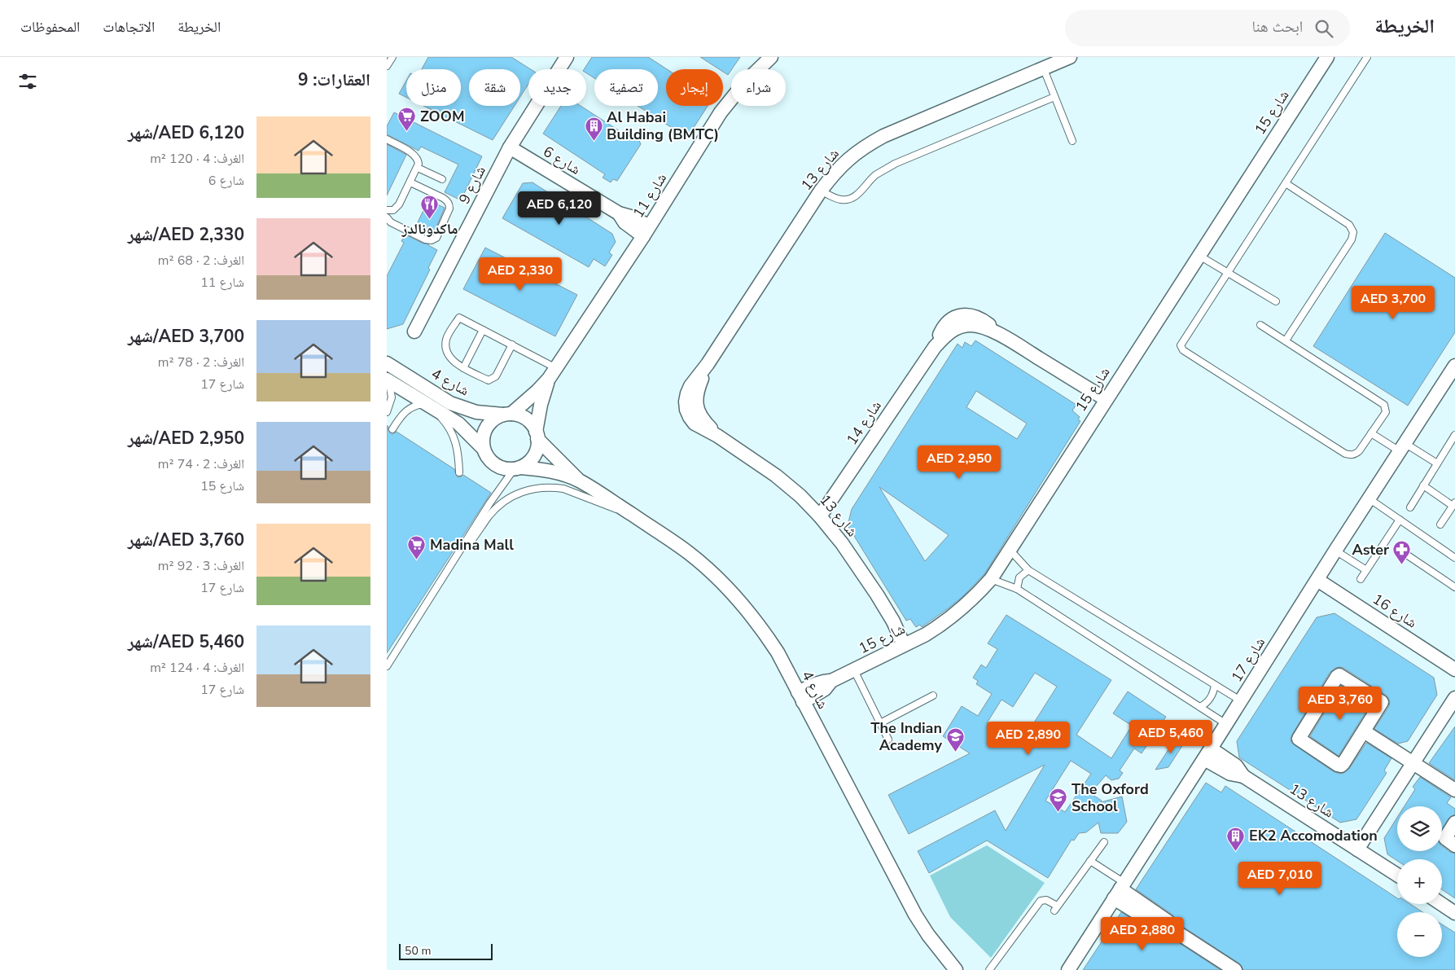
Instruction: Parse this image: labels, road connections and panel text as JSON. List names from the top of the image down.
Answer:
{
  "streets": {
    "street": [
      "شارع 15",
      "شارع 6",
      "شارع 13",
      "شارع 9",
      "شارع 11",
      "شارع 4",
      "شارع 14",
      "شارع 16",
      "شارع 17"
    ]
  },
  "crossings": [
    ["شارع 15", "شارع 13"],
    ["شارع 15", "شارع 4"],
    ["شارع 15", "شارع 14"],
    ["شارع 6", "شارع 9"],
    ["شارع 6", "شارع 11"],
    ["شارع 13", "شارع 14"],
    ["شارع 13", "شارع 17"],
    ["شارع 11", "شارع 4"],
    ["شارع 16", "شارع 17"]
  ],
  "places": {
    "supermarket": ["ZOOM", "Madina Mall"],
    "building": ["Al Habai Building (BMTC)", "EK2 Accomodation"],
    "restaurant": ["ماكدونالدز"],
    "pharmacy": ["Aster"],
    "school or university": ["The Indian Academy", "The Oxford School"]
  },
  "scale_bar": "50 m",
  "page": {
    "header": "الخريطة",
    "search": "ابحث هنا",
    "nav": ["الخريطة", "الاتجاهات", "المحفوظات"],
    "heading": "العقارات: 9",
    "chip": [
      "شراء",
      "إيجار",
      "تصفية",
      "جديد",
      "شقة",
      "منزل"
    ],
    "list": [
      {
        "name": "AED 6,120/شهر",
        "note": "الغرف: 4 · 120 m² · شارع 6"
      },
      {
        "name": "AED 2,330/شهر",
        "note": "الغرف: 2 · 68 m² · شارع 11"
      },
      {
        "name": "AED 3,700/شهر",
        "note": "الغرف: 2 · 78 m² · شارع 17"
      },
      {
        "name": "AED 2,950/شهر",
        "note": "الغرف: 2 · 74 m² · شارع 15"
      },
      {
        "name": "AED 3,760/شهر",
        "note": "الغرف: 3 · 92 m² · شارع 17"
      },
      {
        "name": "AED 5,460/شهر",
        "note": "الغرف: 4 · 124 m² · شارع 17"
      }
    ],
    "price": [
      "AED 6,120",
      "AED 2,330",
      "AED 3,700",
      "AED 2,950",
      "AED 3,760",
      "AED 5,460",
      "AED 2,890",
      "AED 7,010",
      "AED 2,880"
    ],
    "map_buttons": ["+", "−"],
    "scale": "50 m"
  }
}
